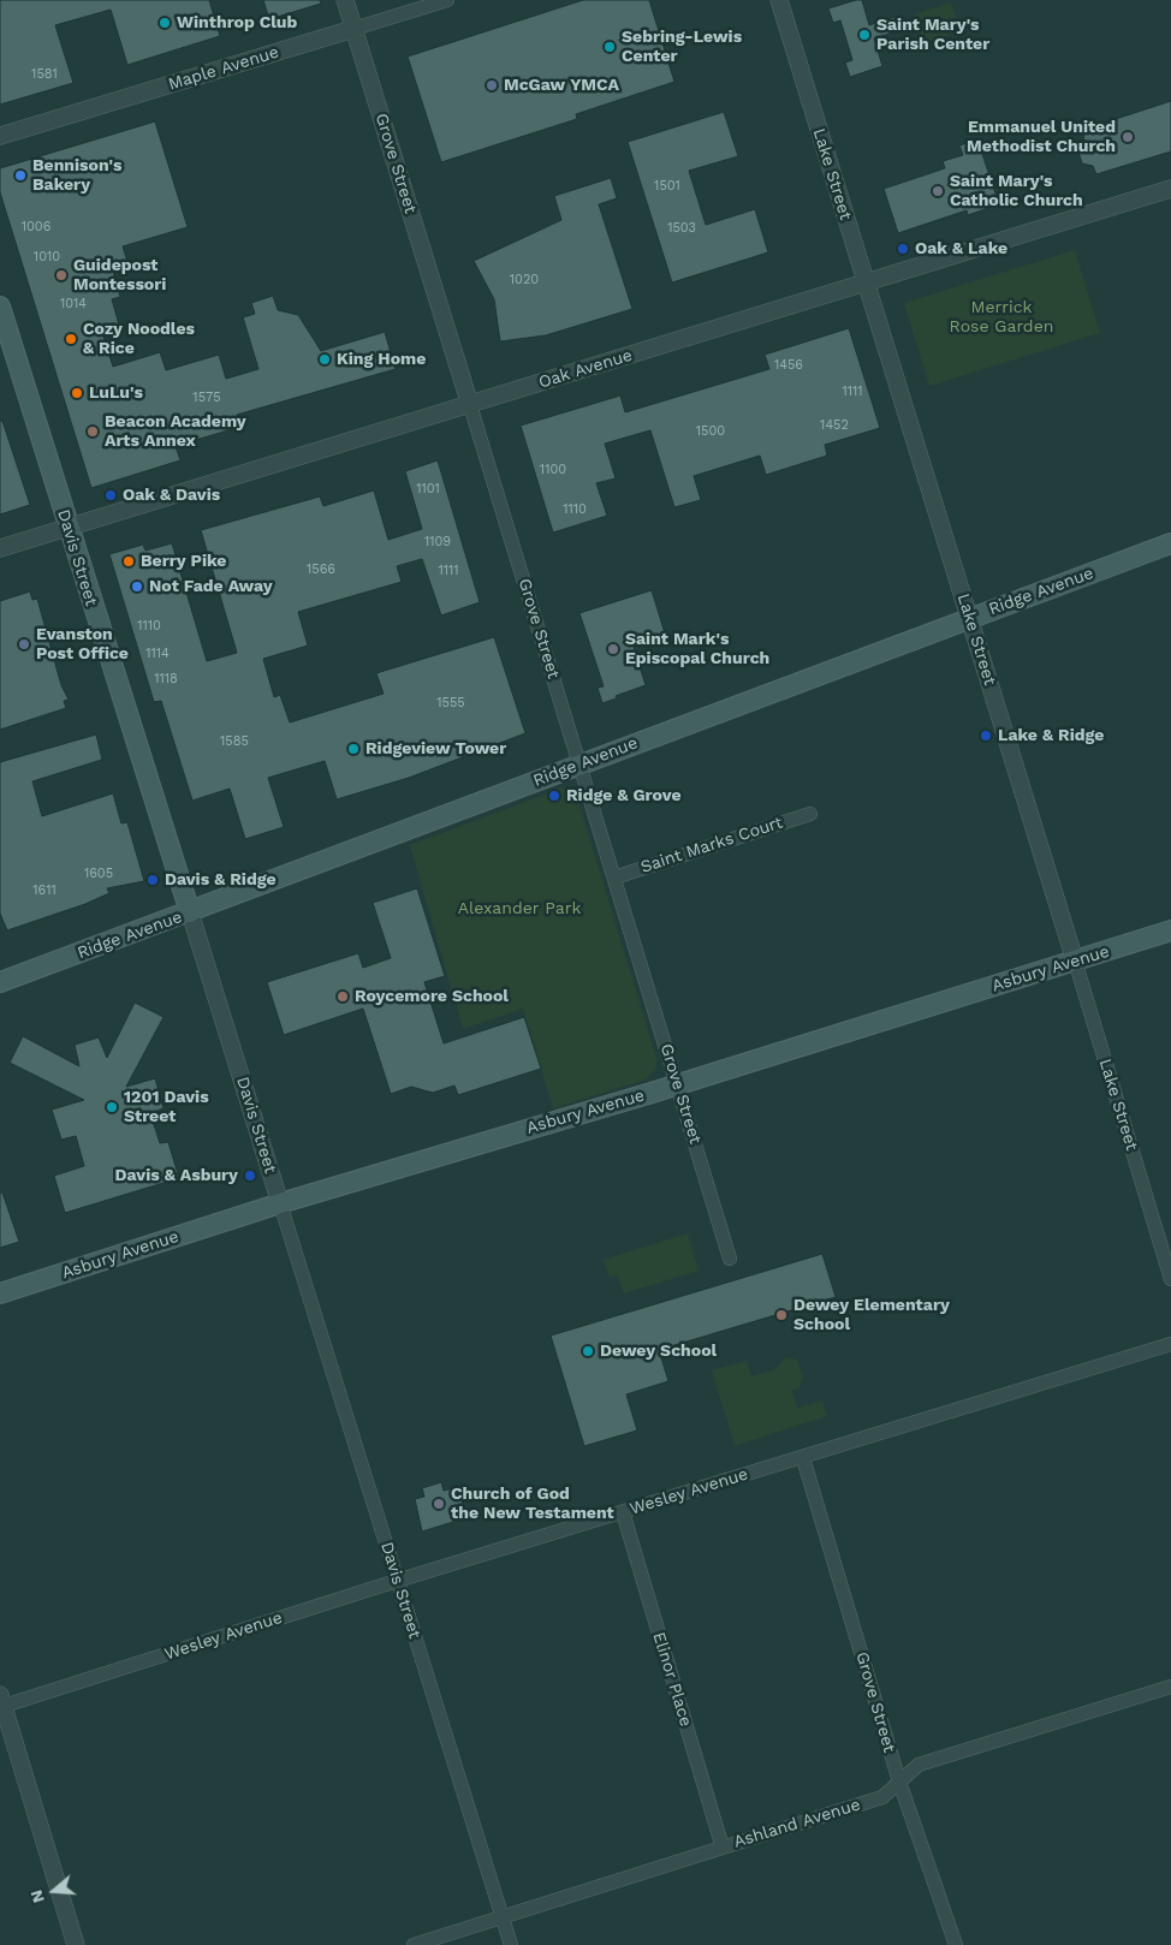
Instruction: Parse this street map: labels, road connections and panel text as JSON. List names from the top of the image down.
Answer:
{
  "streets": {
    "main road": ["Davis Street", "Ridge Avenue", "Asbury Avenue"],
    "street": [
      "Maple Avenue",
      "Grove Street",
      "Lake Street",
      "Oak Avenue",
      "Saint Marks Court",
      "Wesley Avenue",
      "Elinor Place",
      "Ashland Avenue"
    ]
  },
  "crossings": [
    ["Maple Avenue", "Grove Street"],
    ["Grove Street", "Oak Avenue"],
    ["Grove Street", "Ridge Avenue"],
    ["Grove Street", "Saint Marks Court"],
    ["Grove Street", "Asbury Avenue"],
    ["Grove Street", "Wesley Avenue"],
    ["Grove Street", "Ashland Avenue"],
    ["Lake Street", "Oak Avenue"],
    ["Lake Street", "Ridge Avenue"],
    ["Lake Street", "Asbury Avenue"],
    ["Oak Avenue", "Davis Street"],
    ["Davis Street", "Ridge Avenue"],
    ["Davis Street", "Asbury Avenue"],
    ["Davis Street", "Wesley Avenue"],
    ["Davis Street", "Ashland Avenue"],
    ["Wesley Avenue", "Elinor Place"],
    ["Elinor Place", "Ashland Avenue"]
  ],
  "parks": ["Merrick Rose Garden", "Alexander Park"],
  "places": [
    "Winthrop Club",
    "Saint Mary's Parish Center",
    "Sebring-Lewis Center",
    "McGaw YMCA",
    "Emmanuel United Methodist Church",
    "Bennison's Bakery",
    "Saint Mary's Catholic Church",
    "Oak & Lake",
    "Guidepost Montessori",
    "Cozy Noodles & Rice",
    "King Home",
    "LuLu's",
    "Beacon Academy Arts Annex",
    "Oak & Davis",
    "Berry Pike",
    "Not Fade Away",
    "Evanston Post Office",
    "Saint Mark's Episcopal Church",
    "Lake & Ridge",
    "Ridgeview Tower",
    "Ridge & Grove",
    "Davis & Ridge",
    "Roycemore School",
    "1201 Davis Street",
    "Davis & Asbury",
    "Dewey Elementary School",
    "Dewey School",
    "Church of God the New Testament"
  ],
  "house_numbers": [
    "1581",
    "1501",
    "1006",
    "1503",
    "1010",
    "1020",
    "1014",
    "1456",
    "1111",
    "1575",
    "1452",
    "1500",
    "1100",
    "1101",
    "1110",
    "1109",
    "1566",
    "1111",
    "1110",
    "1114",
    "1118",
    "1555",
    "1585",
    "1605",
    "1611"
  ],
  "north": "left"
}
